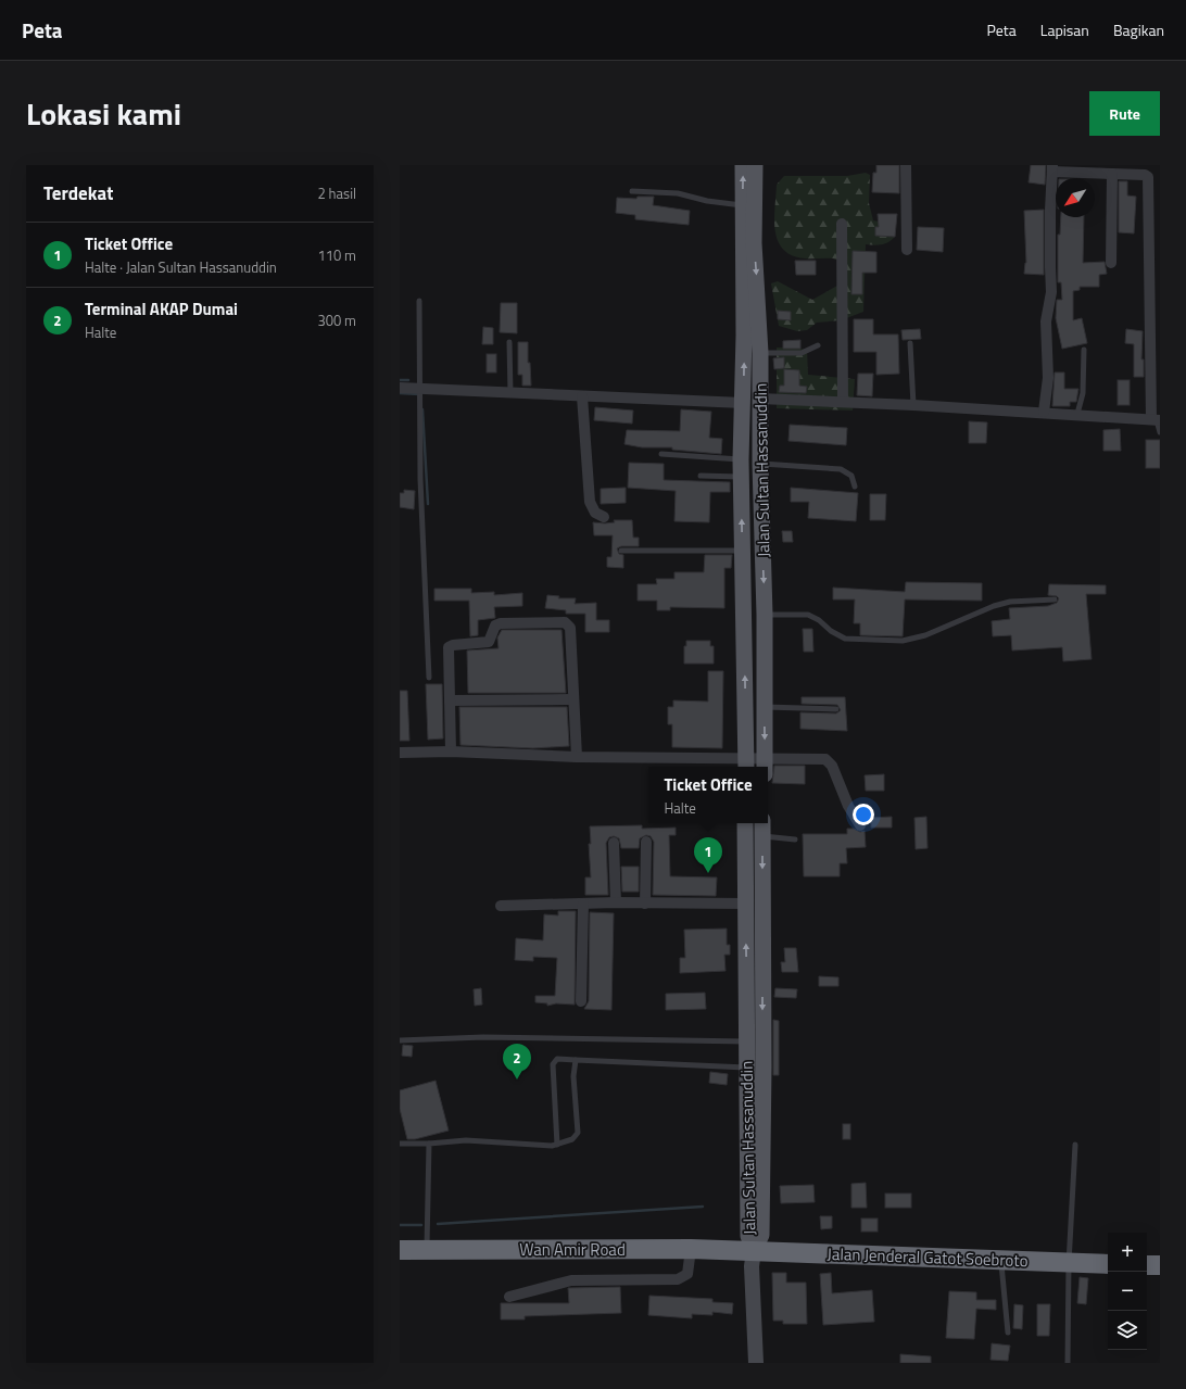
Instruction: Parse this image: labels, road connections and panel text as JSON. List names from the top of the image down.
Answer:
{
  "streets": {
    "highway": ["Wan Amir Road", "Jalan Jenderal Gatot Soebroto"],
    "main road": ["Jalan Sultan Hassanuddin"]
  },
  "crossings": [
    ["Jalan Sultan Hassanuddin", "Wan Amir Road"],
    ["Jalan Sultan Hassanuddin", "Jalan Jenderal Gatot Soebroto"],
    ["Wan Amir Road", "Jalan Jenderal Gatot Soebroto"]
  ],
  "north": "bottom left",
  "page": {
    "header": "Peta",
    "nav": ["Peta", "Lapisan", "Bagikan"],
    "title": "Lokasi kami",
    "buttons": "Rute",
    "heading": ["Terdekat", "2 hasil"],
    "list": [
      {
        "mark": "1",
        "name": "Ticket Office",
        "note": "Halte · Jalan Sultan Hassanuddin",
        "value": "110 m"
      },
      {
        "mark": "2",
        "name": "Terminal AKAP Dumai",
        "note": "Halte",
        "value": "300 m"
      }
    ],
    "popup": ["Ticket Office", "Halte"],
    "pins": ["1", "2"],
    "map_buttons": ["+", "−"]
  }
}
